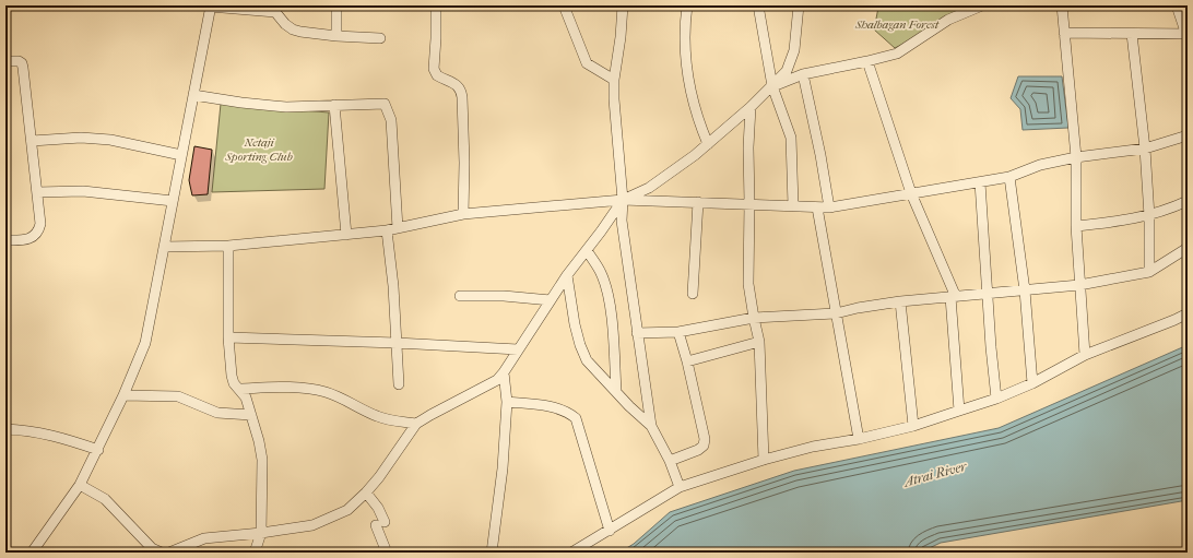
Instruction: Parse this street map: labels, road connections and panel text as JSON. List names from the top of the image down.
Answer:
{
  "water": ["Atrai River"],
  "parks": ["Shalbagan Forest", "Netaji Sporting Club"]
}
